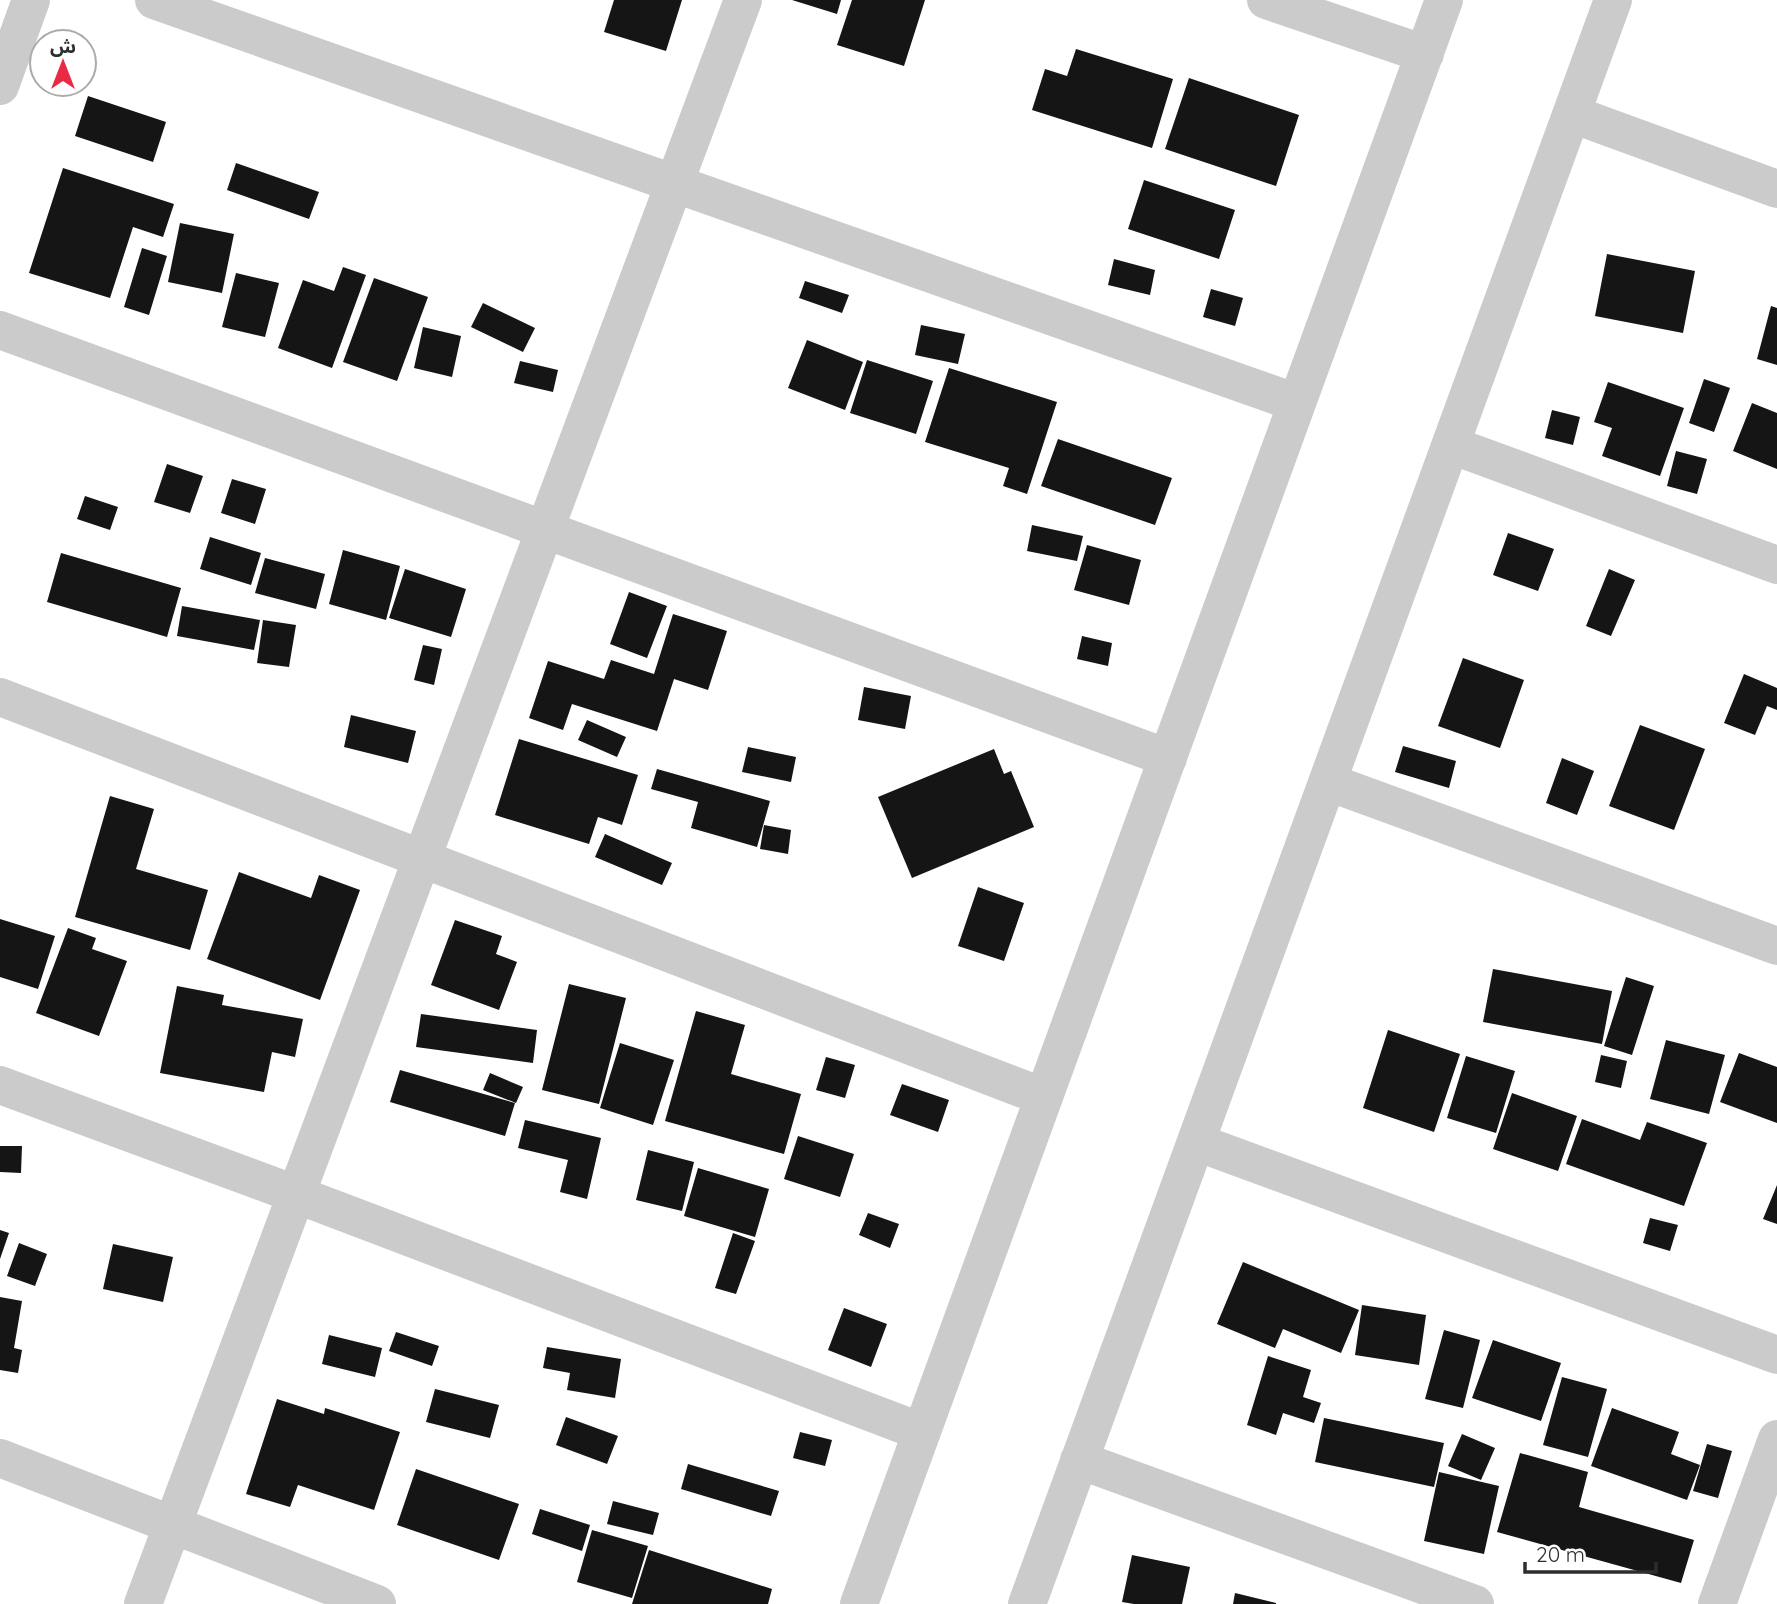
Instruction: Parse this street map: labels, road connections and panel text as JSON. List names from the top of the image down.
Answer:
{
  "scale_bar": "20 m",
  "north": "top"
}
